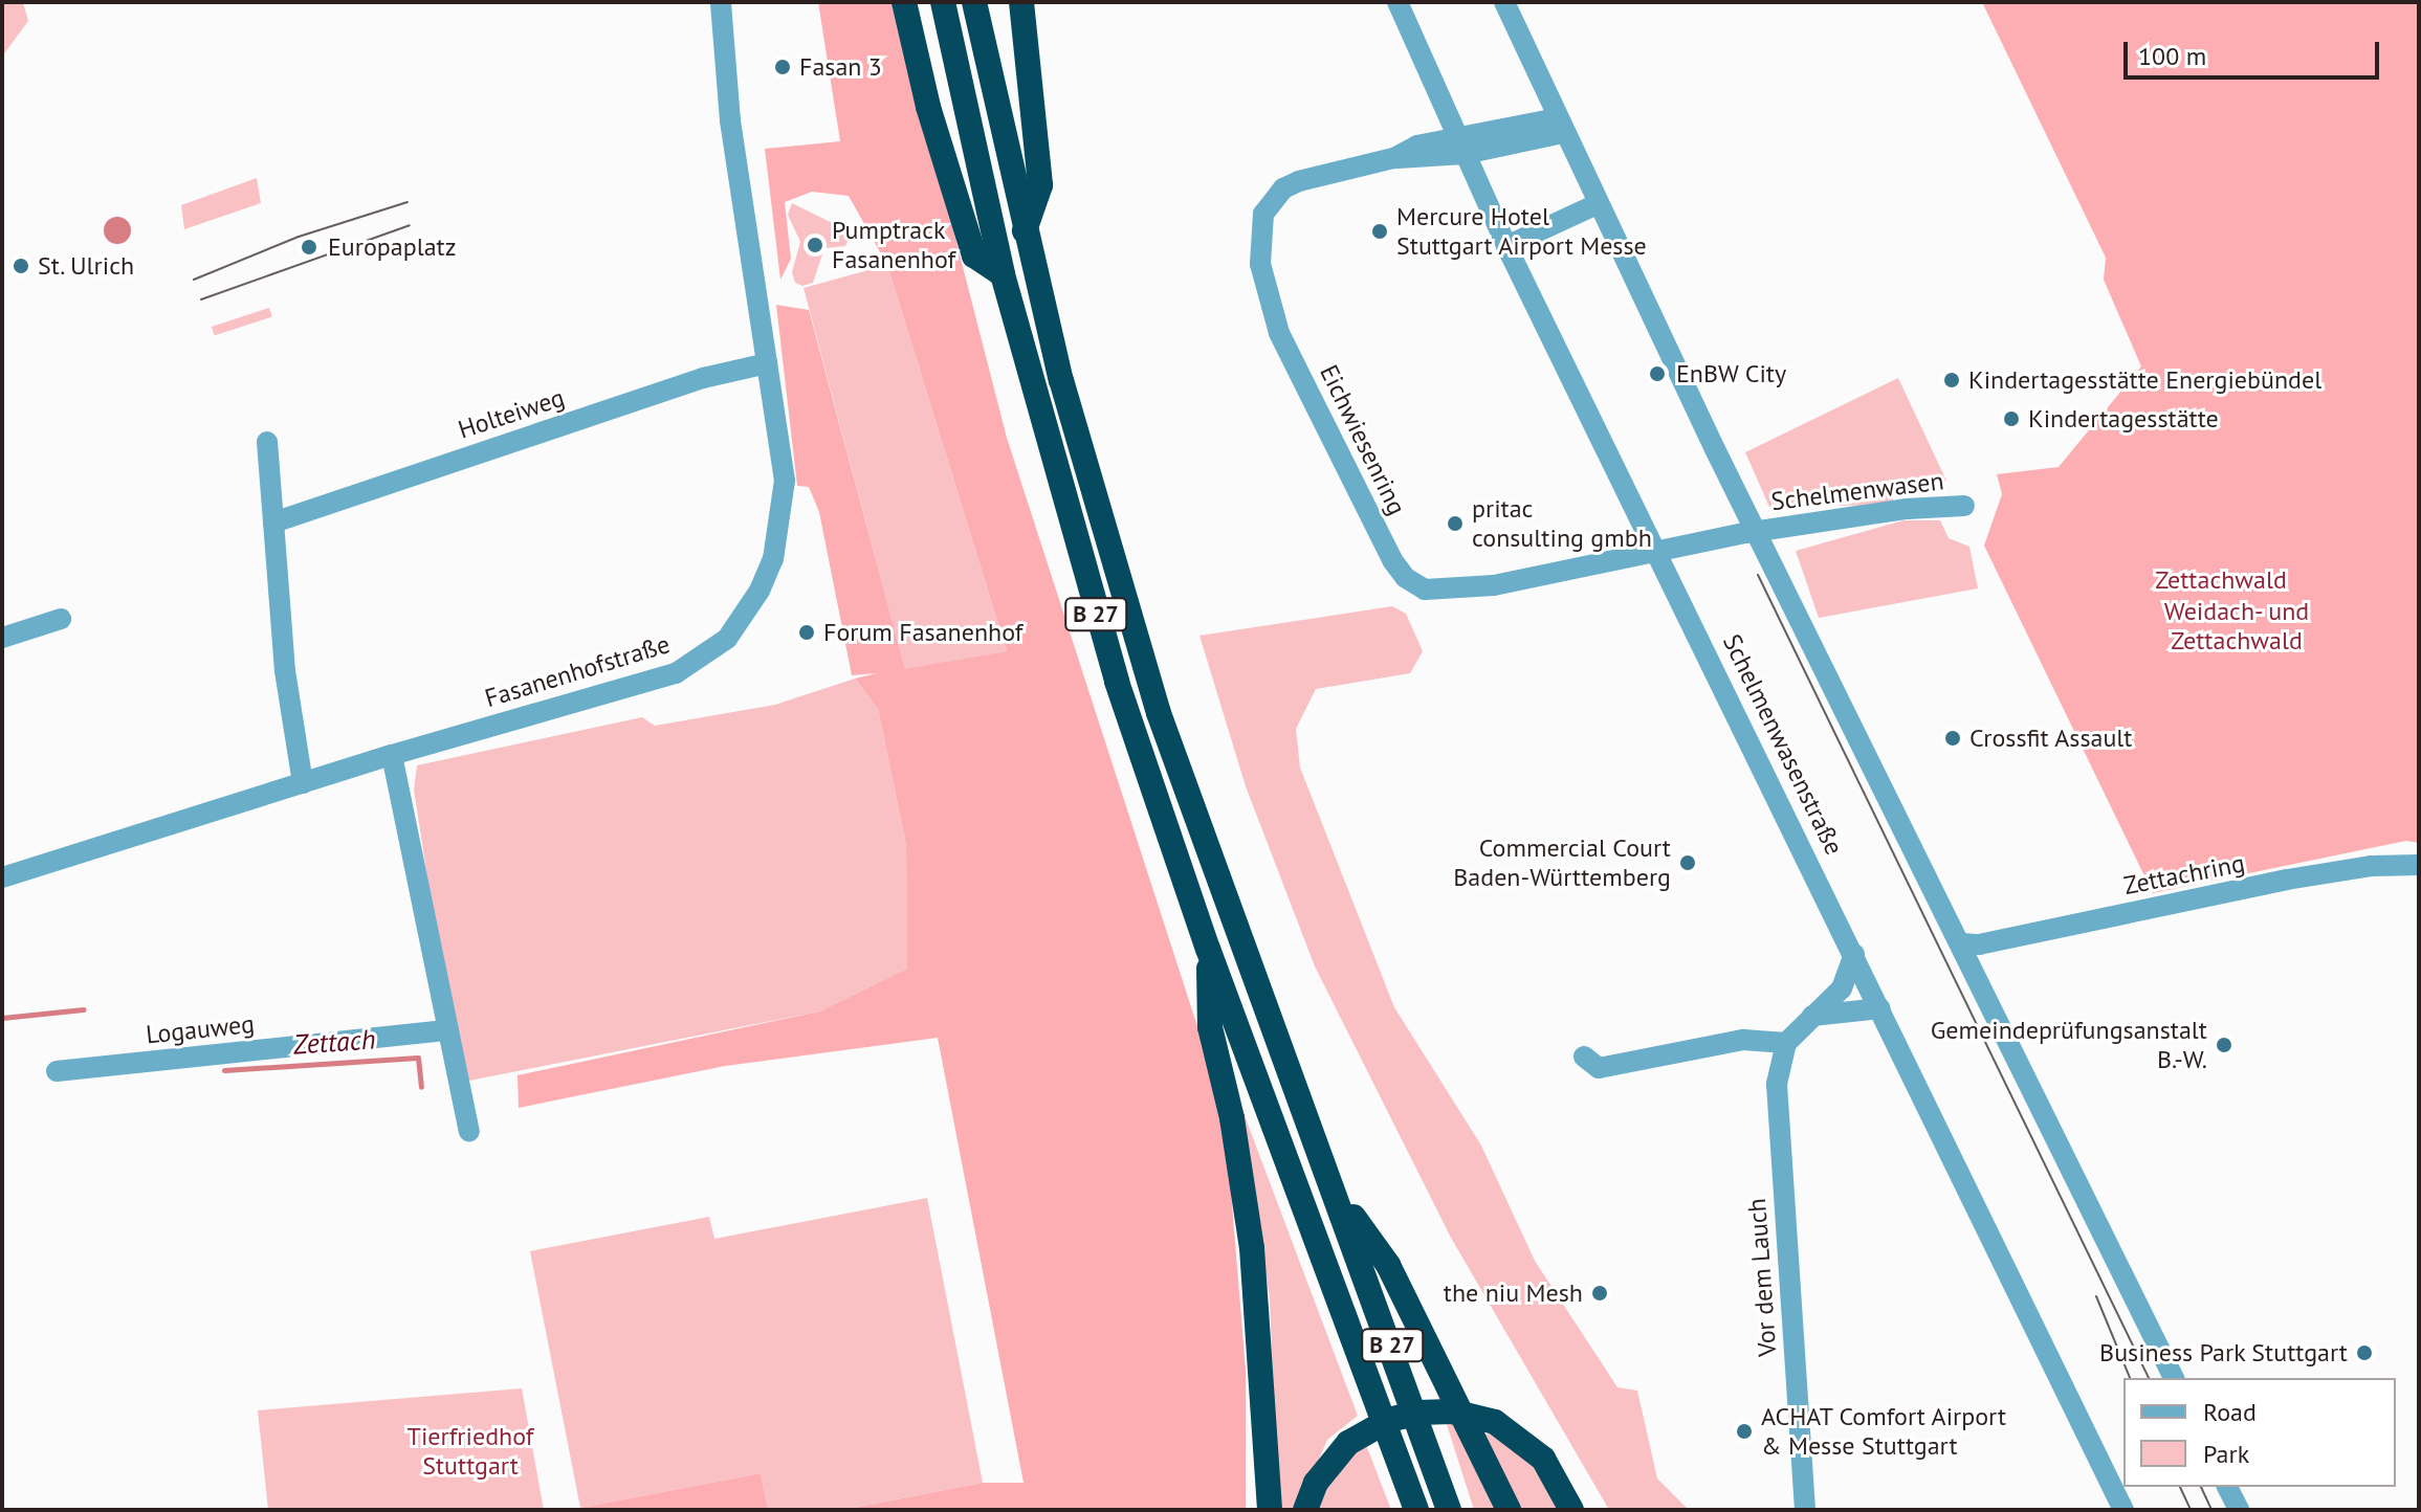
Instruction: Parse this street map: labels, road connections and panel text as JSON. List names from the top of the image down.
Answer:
{
  "streets": {
    "highway": ["B 27"],
    "street": [
      "Holteiweg",
      "Eichwiesenring",
      "Schelmenwasen",
      "Fasanenhofstraße",
      "Schelmenwasenstraße",
      "Zettachring",
      "Logauweg",
      "Vor dem Lauch"
    ]
  },
  "crossings": [
    ["Holteiweg", "Fasanenhofstraße"],
    ["Eichwiesenring", "Schelmenwasen"],
    ["Eichwiesenring", "Schelmenwasenstraße"]
  ],
  "water": ["Zettach"],
  "parks": ["Zettachwald", "Weidach- und Zettachwald", "Tierfriedhof Stuttgart"],
  "places": [
    "Fasan 3",
    "Mercure Hotel Stuttgart Airport Messe",
    "Pumptrack Fasanenhof",
    "Europaplatz",
    "St. Ulrich",
    "EnBW City",
    "Kindertagesstätte Energiebündel",
    "Kindertagesstätte",
    "pritac consulting gmbh",
    "Forum Fasanenhof",
    "Crossfit Assault",
    "Commercial Court Baden-Württemberg",
    "Gemeindeprüfungsanstalt B.-W.",
    "the niu Mesh",
    "Business Park Stuttgart",
    "ACHAT Comfort Airport & Messe Stuttgart"
  ],
  "legend": ["Road", "Park"],
  "scale_bar": "100 m"
}
